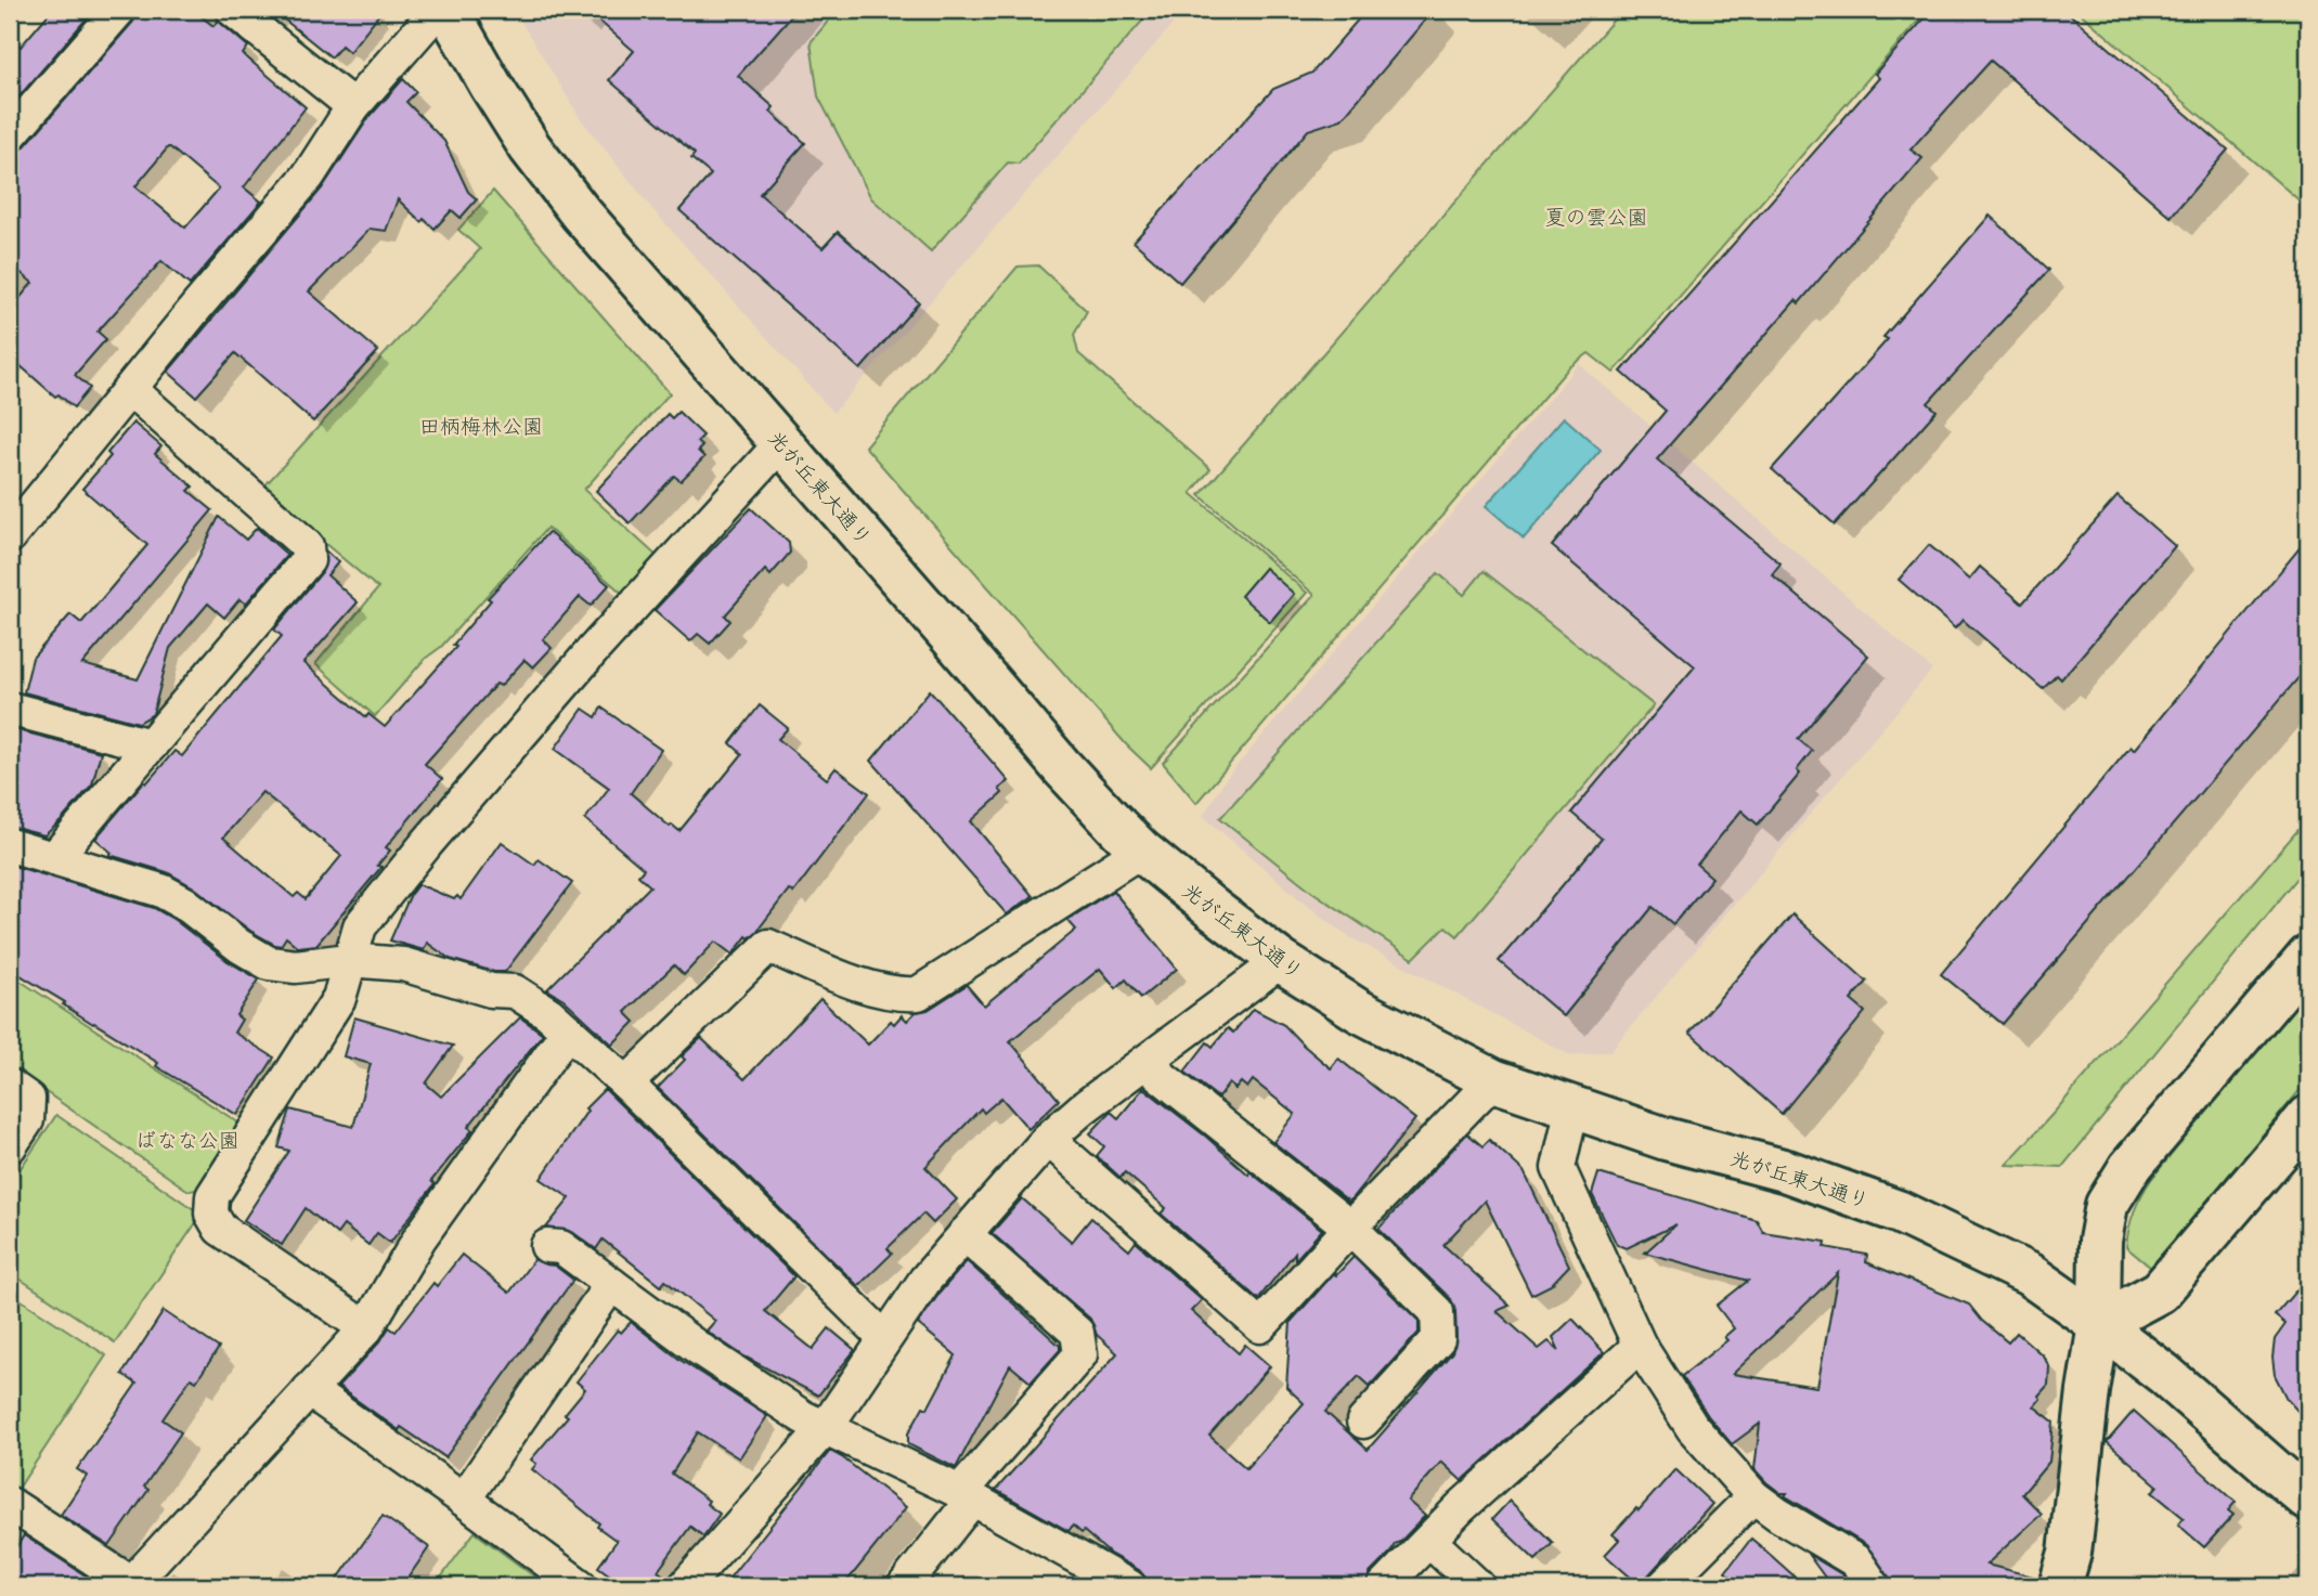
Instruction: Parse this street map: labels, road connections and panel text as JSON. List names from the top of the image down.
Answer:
{
  "streets": {
    "street": ["光が丘東大通り"]
  },
  "parks": ["夏の雲公園", "田柄梅林公園", "ばなな公園"]
}
